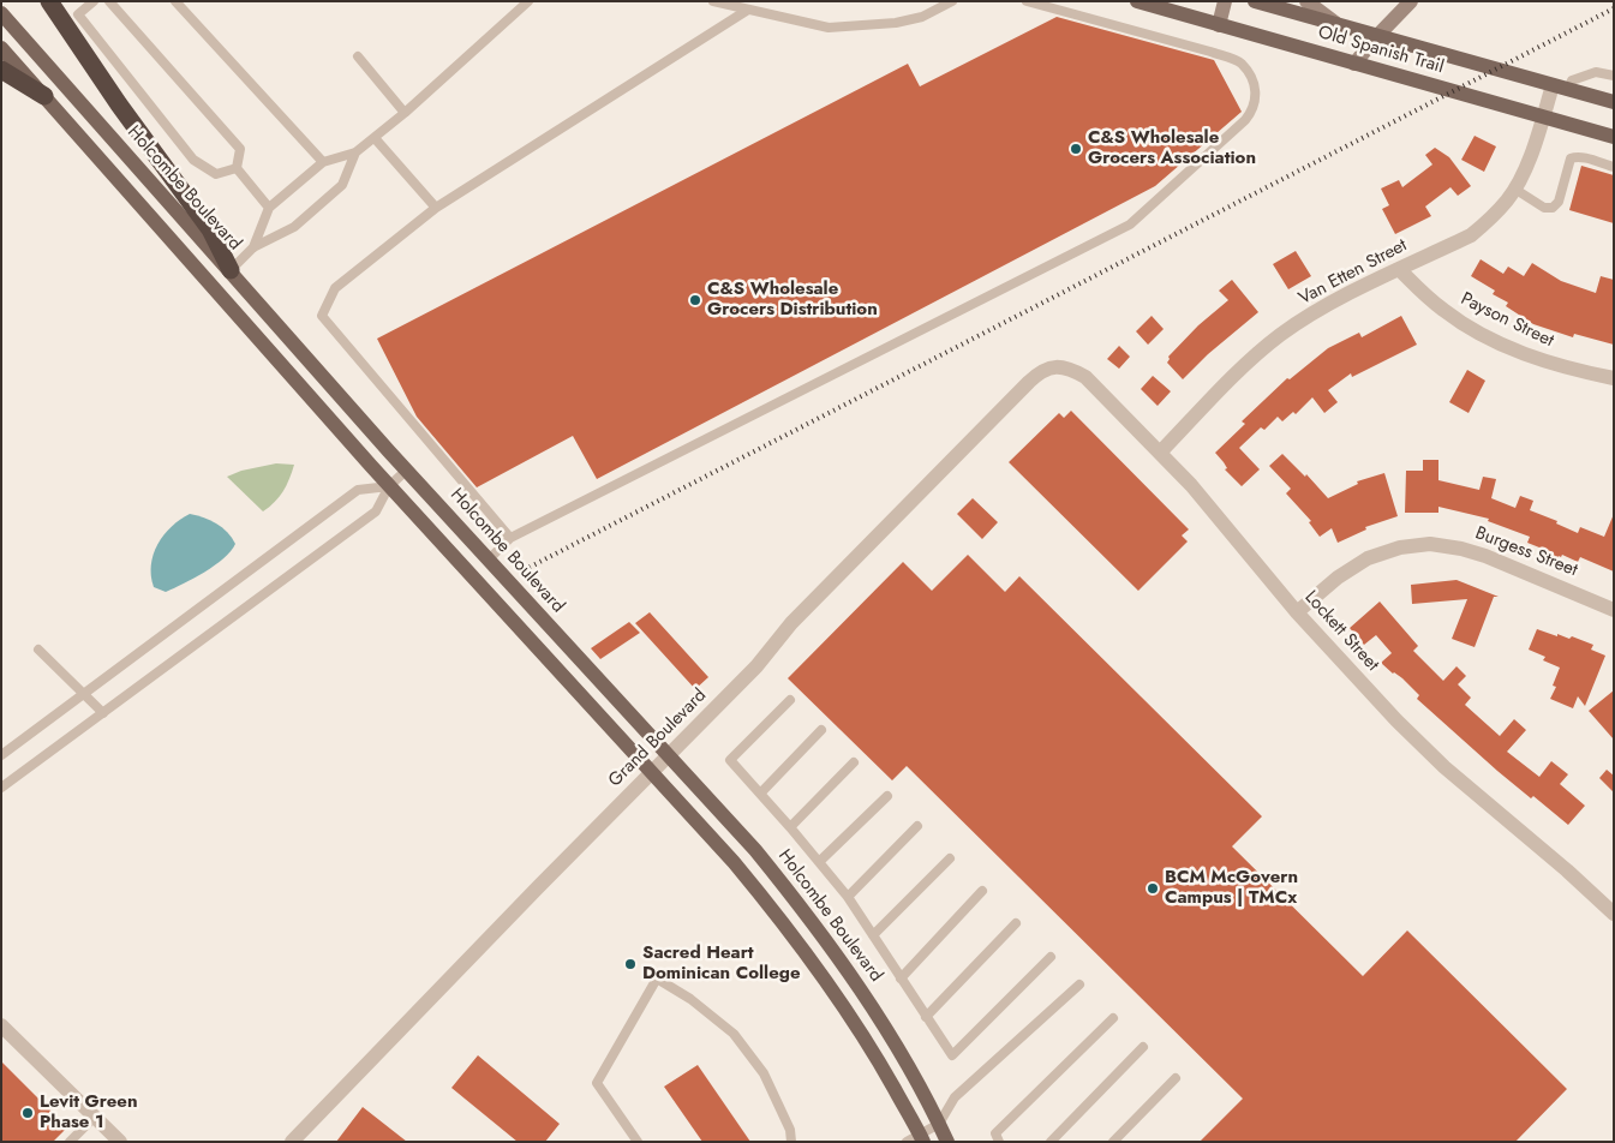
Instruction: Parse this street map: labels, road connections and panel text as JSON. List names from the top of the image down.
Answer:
{
  "streets": {
    "main road": ["Old Spanish Trail", "Holcombe Boulevard"],
    "street": [
      "Van Etten Street",
      "Payson Street",
      "Burgess Street",
      "Lockett Street",
      "Grand Boulevard"
    ]
  },
  "crossings": [
    ["Old Spanish Trail", "Van Etten Street"],
    ["Holcombe Boulevard", "Grand Boulevard"],
    ["Van Etten Street", "Payson Street"],
    ["Van Etten Street", "Lockett Street"],
    ["Burgess Street", "Lockett Street"],
    ["Lockett Street", "Grand Boulevard"]
  ],
  "places": [
    "C&S Wholesale Grocers Association",
    "C&S Wholesale Grocers Distribution",
    "BCM McGovern Campus | TMCx",
    "Sacred Heart Dominican College",
    "Levit Green Phase 1"
  ]
}
